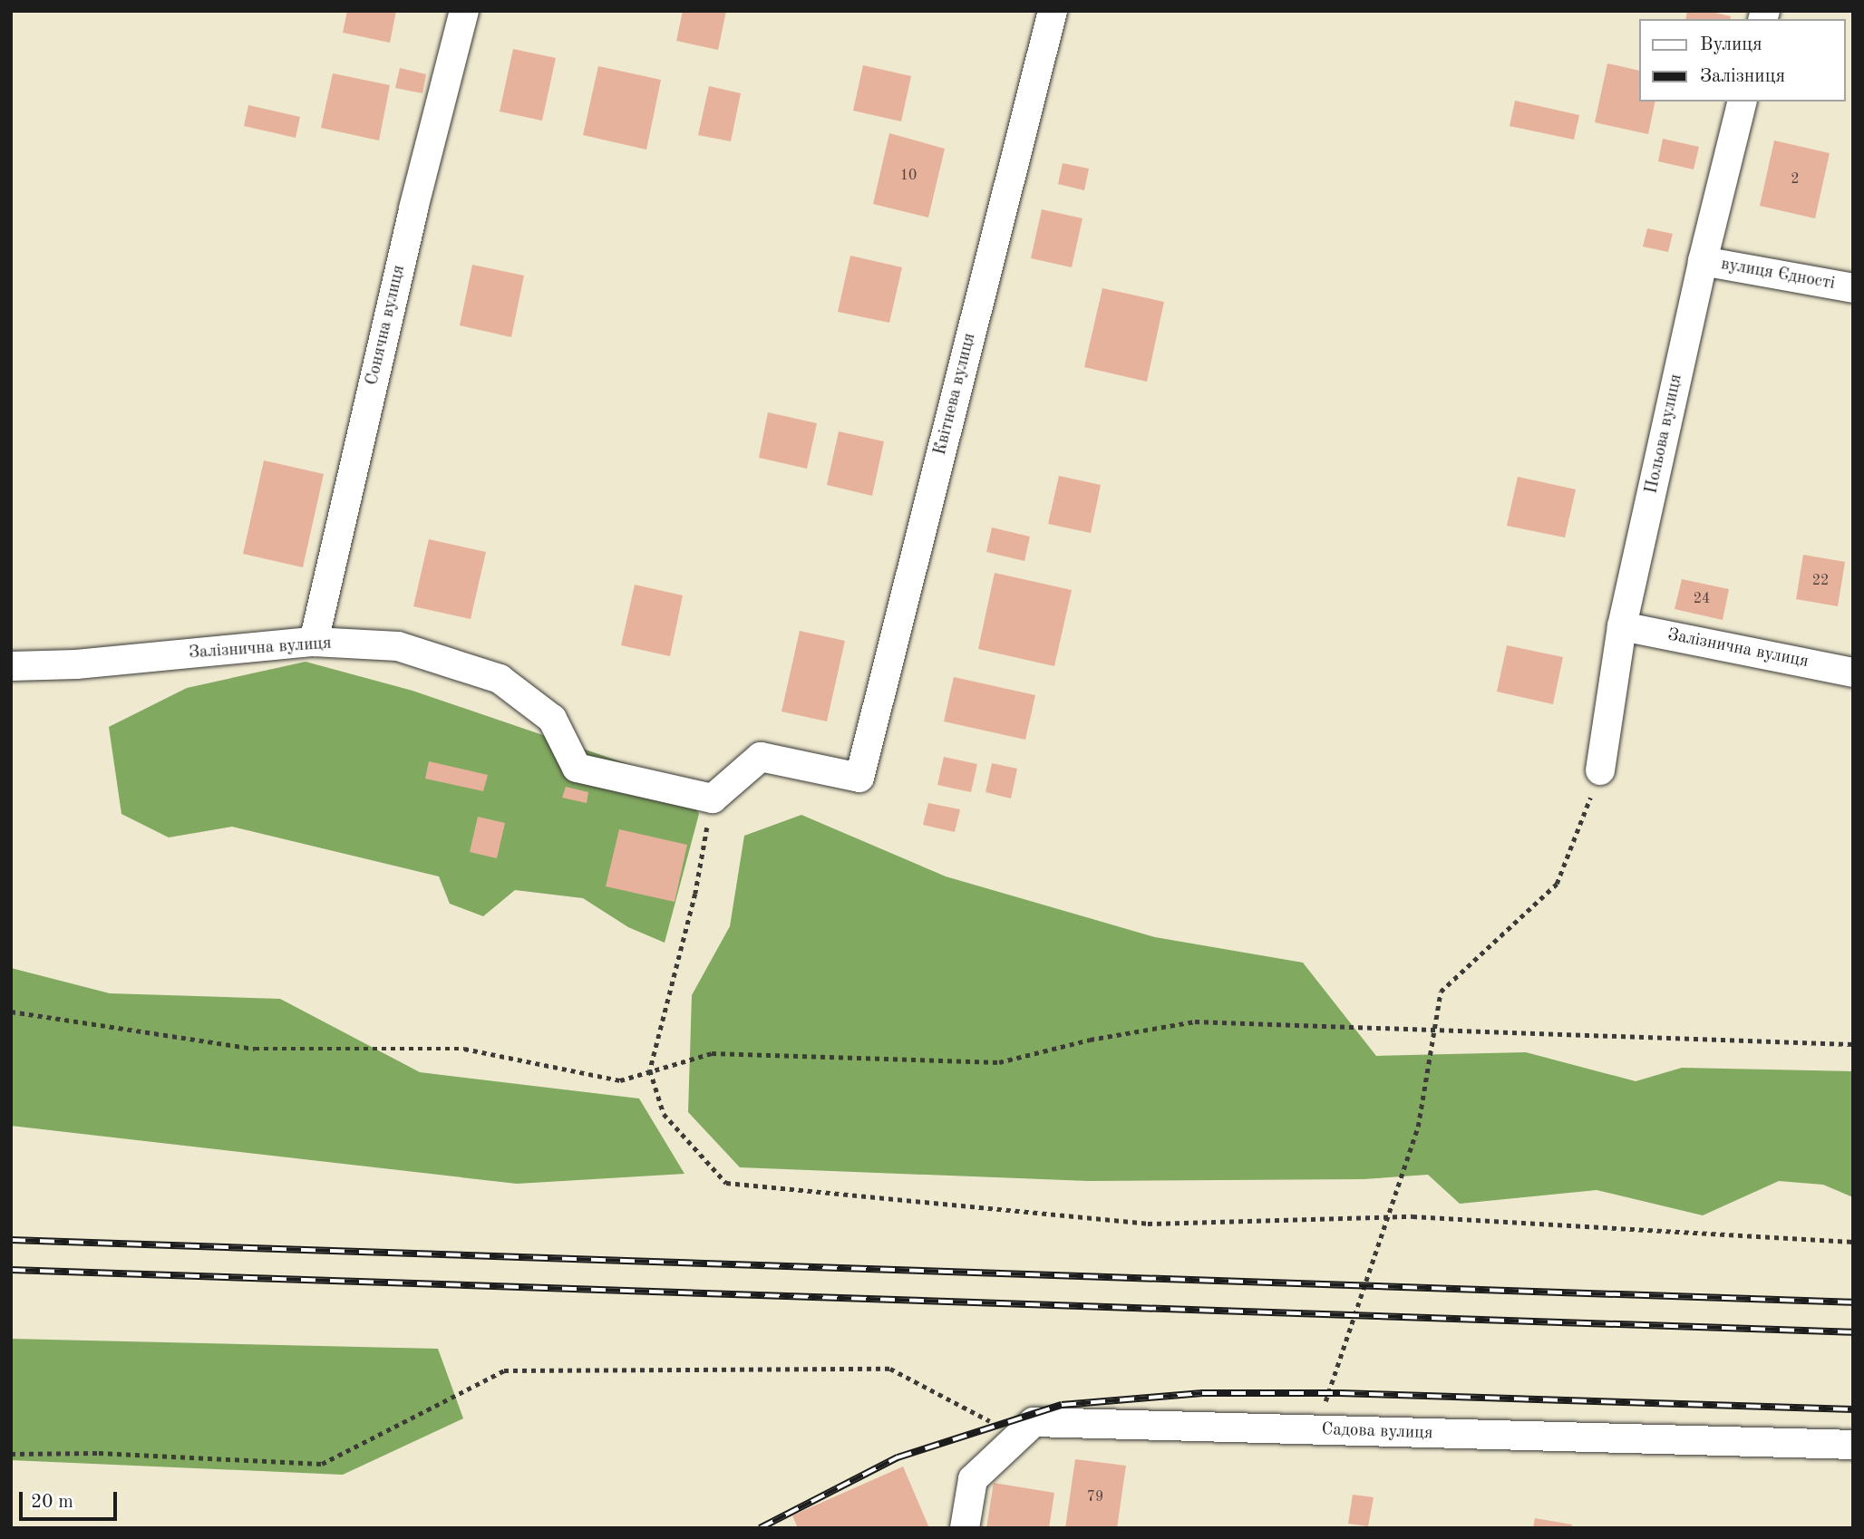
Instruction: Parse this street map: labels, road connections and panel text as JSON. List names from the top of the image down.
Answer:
{
  "streets": {
    "street": [
      "вулиця Єдності",
      "Сонячна вулиця",
      "Квітнева вулиця",
      "Польова вулиця",
      "Залізнична вулиця",
      "Садова вулиця"
    ]
  },
  "crossings": [
    ["вулиця Єдності", "Польова вулиця"],
    ["Сонячна вулиця", "Залізнична вулиця"],
    ["Квітнева вулиця", "Залізнична вулиця"],
    ["Польова вулиця", "Залізнична вулиця"]
  ],
  "house_numbers": [
    "10",
    "2",
    "22",
    "24",
    "79"
  ],
  "legend": ["Вулиця", "Залізниця"],
  "scale_bar": "20 m"
}
